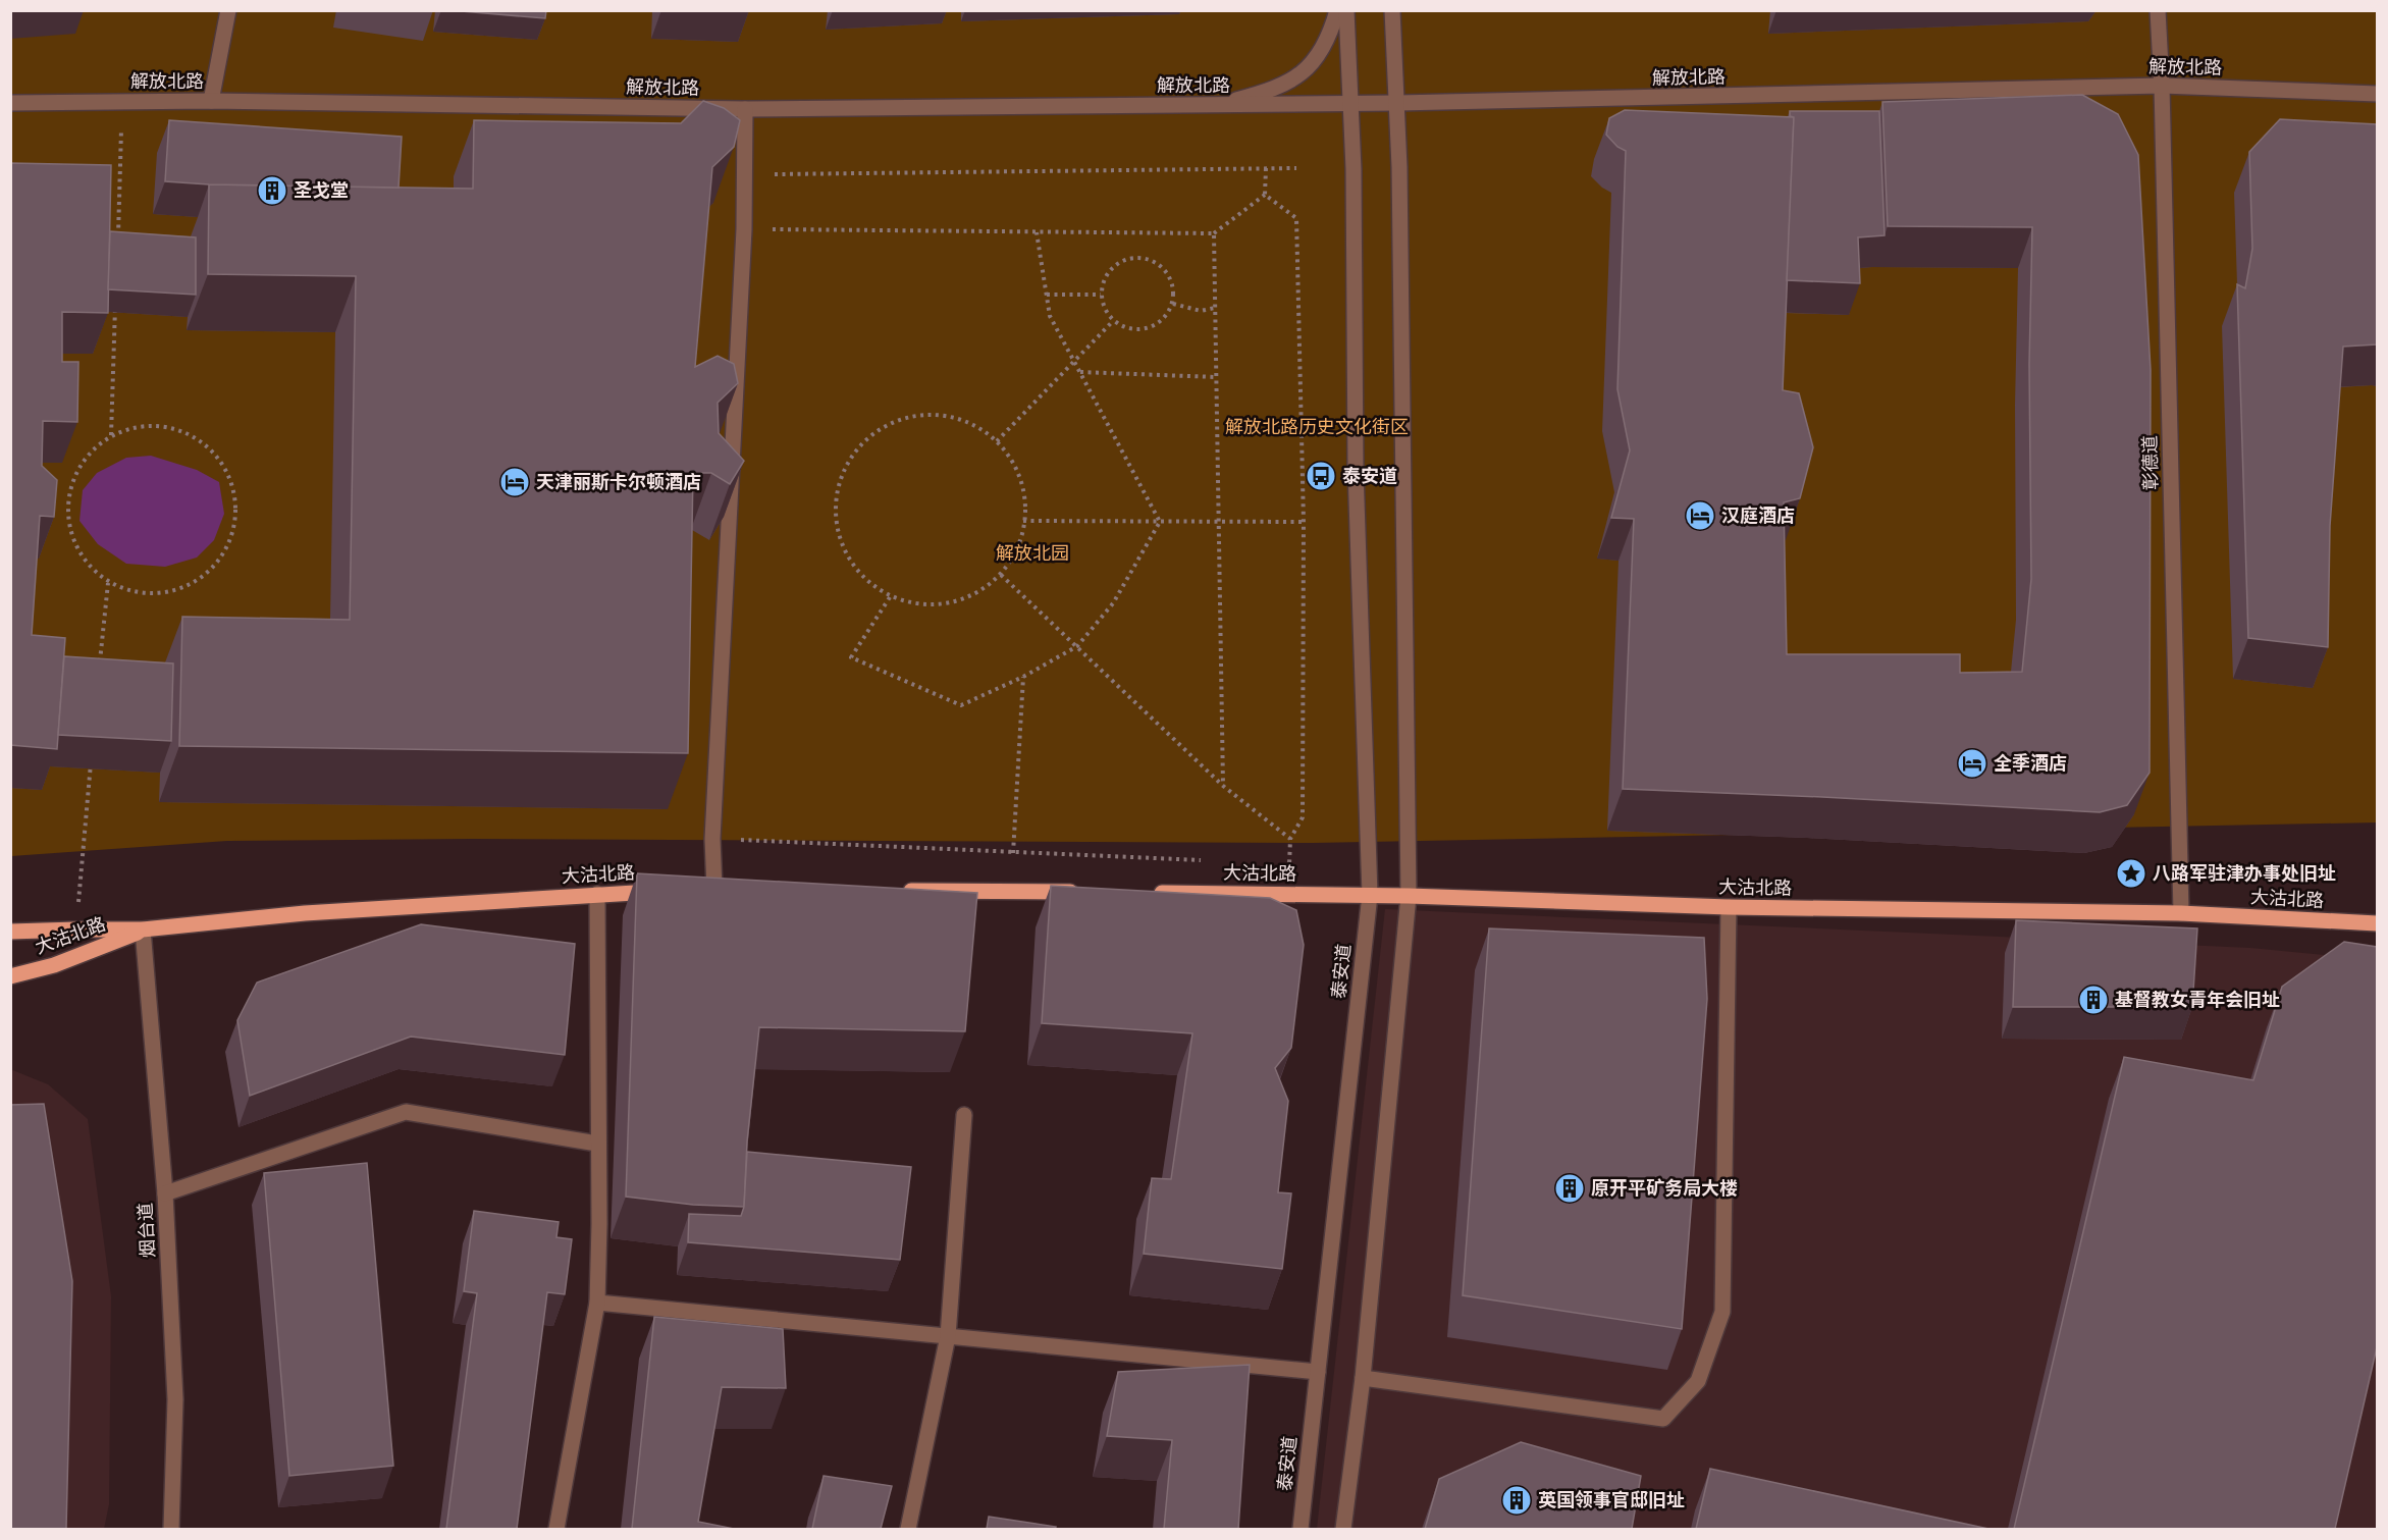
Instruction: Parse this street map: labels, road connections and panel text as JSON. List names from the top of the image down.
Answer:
{
  "streets": {
    "main road": ["大沽北路"],
    "street": [
      "解放北路",
      "彰德道",
      "泰安道",
      "烟台道"
    ]
  },
  "crossings": [
    ["解放北路", "彰德道"],
    ["解放北路", "泰安道"],
    ["彰德道", "大沽北路"],
    ["大沽北路", "泰安道"],
    ["大沽北路", "烟台道"]
  ],
  "parks": ["解放北路历史文化街区", "解放北园"],
  "places": {
    "building": [
      "圣戈堂",
      "基督教女青年会旧址",
      "原开平矿务局大楼",
      "英国领事官邸旧址"
    ],
    "bus stop": ["泰安道"],
    "hotel": ["天津丽斯卡尔顿酒店", "汉庭酒店", "全季酒店"],
    "place": ["八路军驻津办事处旧址"]
  }
}
